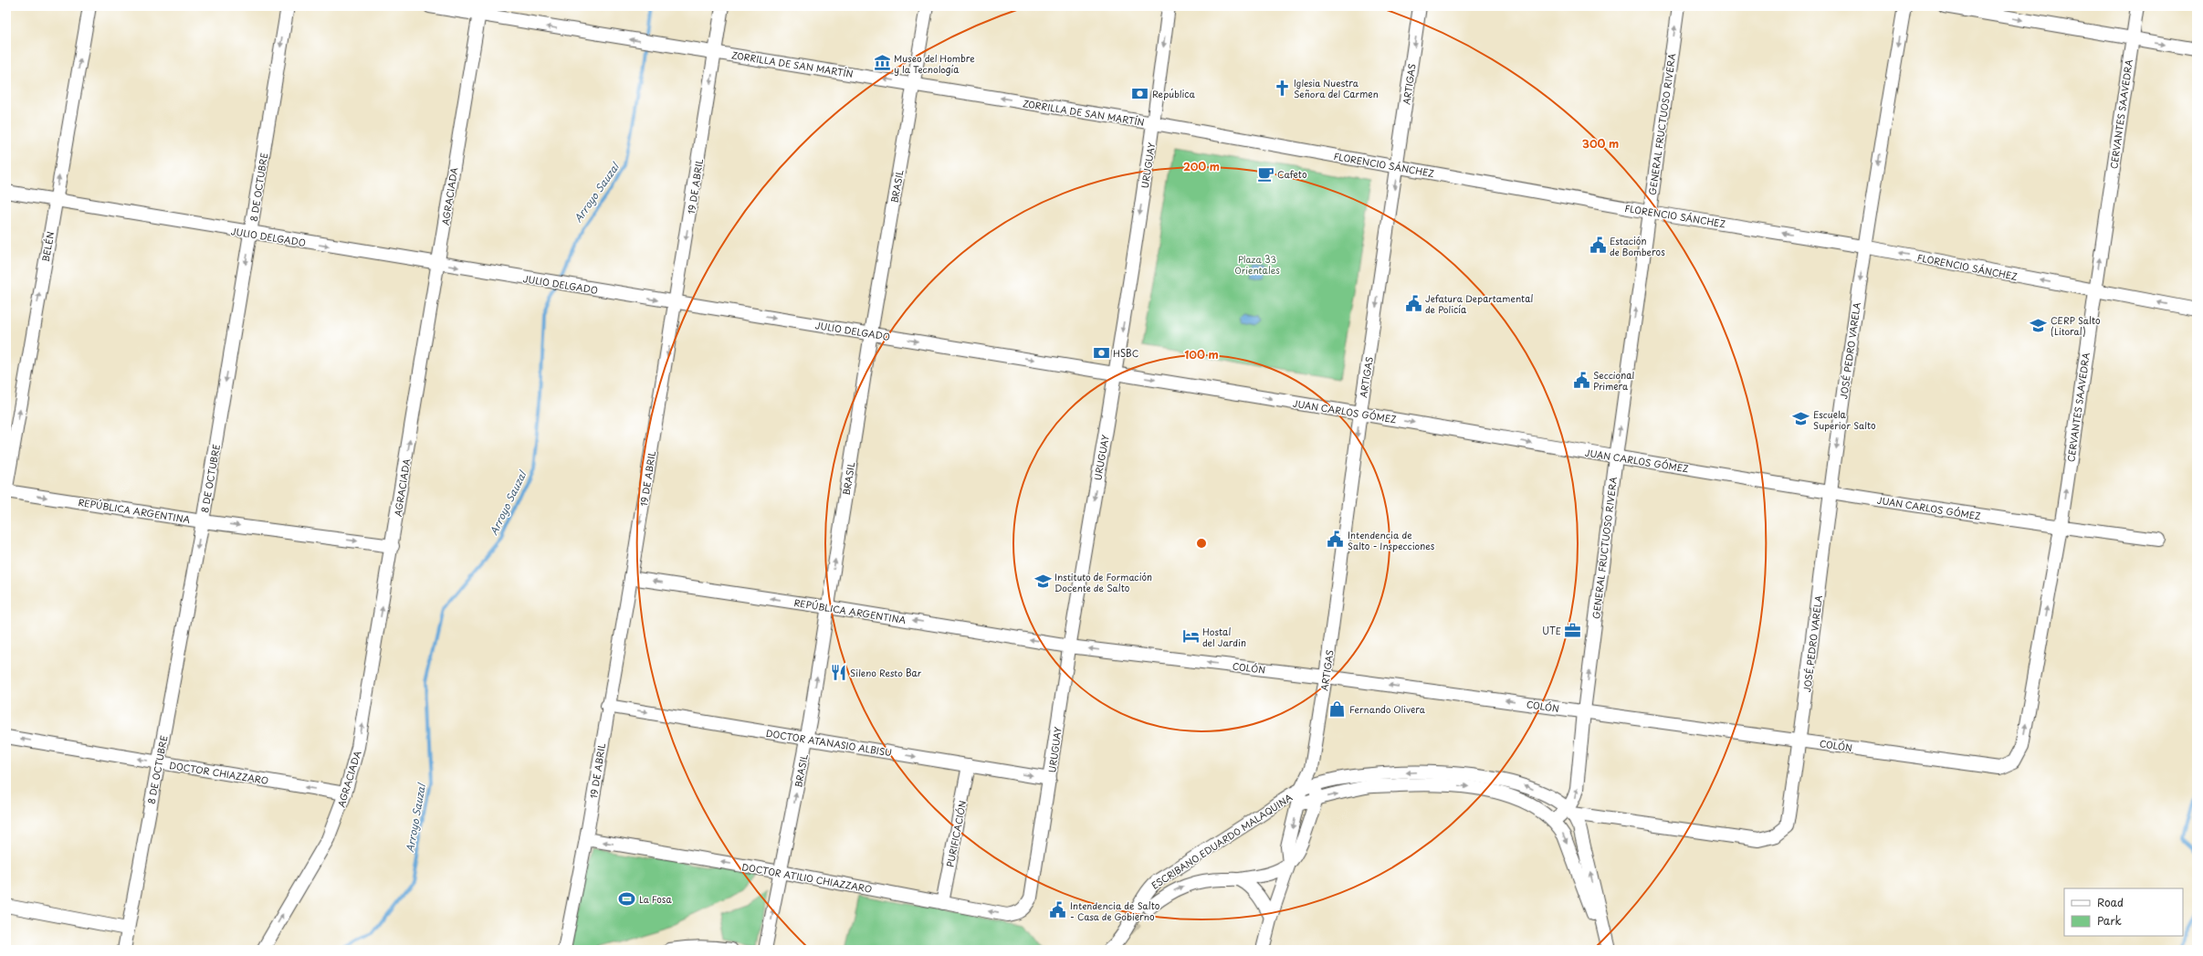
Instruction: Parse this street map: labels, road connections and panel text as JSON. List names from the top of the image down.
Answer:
{
  "streets": {
    "street": [
      "ZORRILLA DE SAN MARTÍN",
      "ARTIGAS",
      "CERVANTES SAAVEDRA",
      "GENERAL FRUCTUOSO RIVERA",
      "FLORENCIO SÁNCHEZ",
      "URUGUAY",
      "19 DE ABRIL",
      "BRASIL",
      "8 DE OCTUBRE",
      "AGRACIADA",
      "JULIO DELGADO",
      "BELÉN",
      "JOSÉ PEDRO VARELA",
      "JUAN CARLOS GÓMEZ",
      "REPÚBLICA ARGENTINA",
      "COLÓN",
      "DOCTOR ATANASIO ALBISU",
      "DOCTOR CHIAZZARO",
      "PURIFICACIÓN",
      "ESCRIBANO EDUARDO MALAQUINA",
      "DOCTOR ATILIO CHIAZZARO"
    ]
  },
  "crossings": [
    ["ZORRILLA DE SAN MARTÍN", "FLORENCIO SÁNCHEZ"],
    ["ZORRILLA DE SAN MARTÍN", "URUGUAY"],
    ["ZORRILLA DE SAN MARTÍN", "19 DE ABRIL"],
    ["ZORRILLA DE SAN MARTÍN", "BRASIL"],
    ["ZORRILLA DE SAN MARTÍN", "AGRACIADA"],
    ["ARTIGAS", "FLORENCIO SÁNCHEZ"],
    ["ARTIGAS", "JUAN CARLOS GÓMEZ"],
    ["ARTIGAS", "COLÓN"],
    ["ARTIGAS", "ESCRIBANO EDUARDO MALAQUINA"],
    ["CERVANTES SAAVEDRA", "FLORENCIO SÁNCHEZ"],
    ["CERVANTES SAAVEDRA", "JUAN CARLOS GÓMEZ"],
    ["CERVANTES SAAVEDRA", "COLÓN"],
    ["GENERAL FRUCTUOSO RIVERA", "FLORENCIO SÁNCHEZ"],
    ["GENERAL FRUCTUOSO RIVERA", "JUAN CARLOS GÓMEZ"],
    ["GENERAL FRUCTUOSO RIVERA", "COLÓN"],
    ["GENERAL FRUCTUOSO RIVERA", "ESCRIBANO EDUARDO MALAQUINA"],
    ["FLORENCIO SÁNCHEZ", "URUGUAY"],
    ["FLORENCIO SÁNCHEZ", "JOSÉ PEDRO VARELA"],
    ["URUGUAY", "JULIO DELGADO"],
    ["URUGUAY", "JUAN CARLOS GÓMEZ"],
    ["URUGUAY", "REPÚBLICA ARGENTINA"],
    ["URUGUAY", "COLÓN"],
    ["URUGUAY", "DOCTOR ATANASIO ALBISU"],
    ["URUGUAY", "DOCTOR ATILIO CHIAZZARO"],
    ["19 DE ABRIL", "JULIO DELGADO"],
    ["19 DE ABRIL", "REPÚBLICA ARGENTINA"],
    ["19 DE ABRIL", "DOCTOR ATANASIO ALBISU"],
    ["19 DE ABRIL", "DOCTOR ATILIO CHIAZZARO"],
    ["BRASIL", "JULIO DELGADO"],
    ["BRASIL", "REPÚBLICA ARGENTINA"],
    ["BRASIL", "DOCTOR ATANASIO ALBISU"],
    ["BRASIL", "DOCTOR ATILIO CHIAZZARO"],
    ["8 DE OCTUBRE", "JULIO DELGADO"],
    ["8 DE OCTUBRE", "REPÚBLICA ARGENTINA"],
    ["8 DE OCTUBRE", "DOCTOR CHIAZZARO"],
    ["AGRACIADA", "JULIO DELGADO"],
    ["AGRACIADA", "REPÚBLICA ARGENTINA"],
    ["AGRACIADA", "DOCTOR CHIAZZARO"],
    ["JULIO DELGADO", "BELÉN"],
    ["JULIO DELGADO", "JUAN CARLOS GÓMEZ"],
    ["JOSÉ PEDRO VARELA", "JUAN CARLOS GÓMEZ"],
    ["JOSÉ PEDRO VARELA", "COLÓN"],
    ["REPÚBLICA ARGENTINA", "COLÓN"],
    ["DOCTOR ATANASIO ALBISU", "PURIFICACIÓN"],
    ["PURIFICACIÓN", "DOCTOR ATILIO CHIAZZARO"]
  ],
  "one_way": [
    "ZORRILLA DE SAN MARTÍN",
    "ARTIGAS",
    "CERVANTES SAAVEDRA",
    "GENERAL FRUCTUOSO RIVERA",
    "FLORENCIO SÁNCHEZ",
    "URUGUAY",
    "19 DE ABRIL",
    "BRASIL",
    "8 DE OCTUBRE",
    "AGRACIADA",
    "JULIO DELGADO",
    "BELÉN",
    "JOSÉ PEDRO VARELA",
    "JUAN CARLOS GÓMEZ",
    "DOCTOR ATANASIO ALBISU",
    "DOCTOR CHIAZZARO",
    "DOCTOR ATILIO CHIAZZARO"
  ],
  "water": ["Arroyo Sauzal"],
  "parks": ["Plaza 33 Orientales"],
  "places": {
    "museum": ["Museo del Hombre y la Tecnología"],
    "church": ["Iglesia Nuestra Señora del Carmen"],
    "bank": ["República", "HSBC"],
    "cafe": ["Cafeto"],
    "public building": [
      "Estación de Bomberos",
      "Jefatura Departamental de Policía",
      "Seccional Primera",
      "Intendencia de Salto - Inspecciones",
      "Intendencia de Salto - Casa de Gobierno"
    ],
    "school or university": ["CERP Salto (Litoral)", "Escuela Superior Salto", "Instituto de Formación Docente de Salto"],
    "office": ["UTE"],
    "hotel": ["Hostal del Jardin"],
    "restaurant": ["Sileno Resto Bar"],
    "shop": ["Fernando Olivera"],
    "sports": ["La Fosa"]
  },
  "legend": ["Road", "Park"],
  "rings": ["300 m", "200 m", "100 m"]
}
